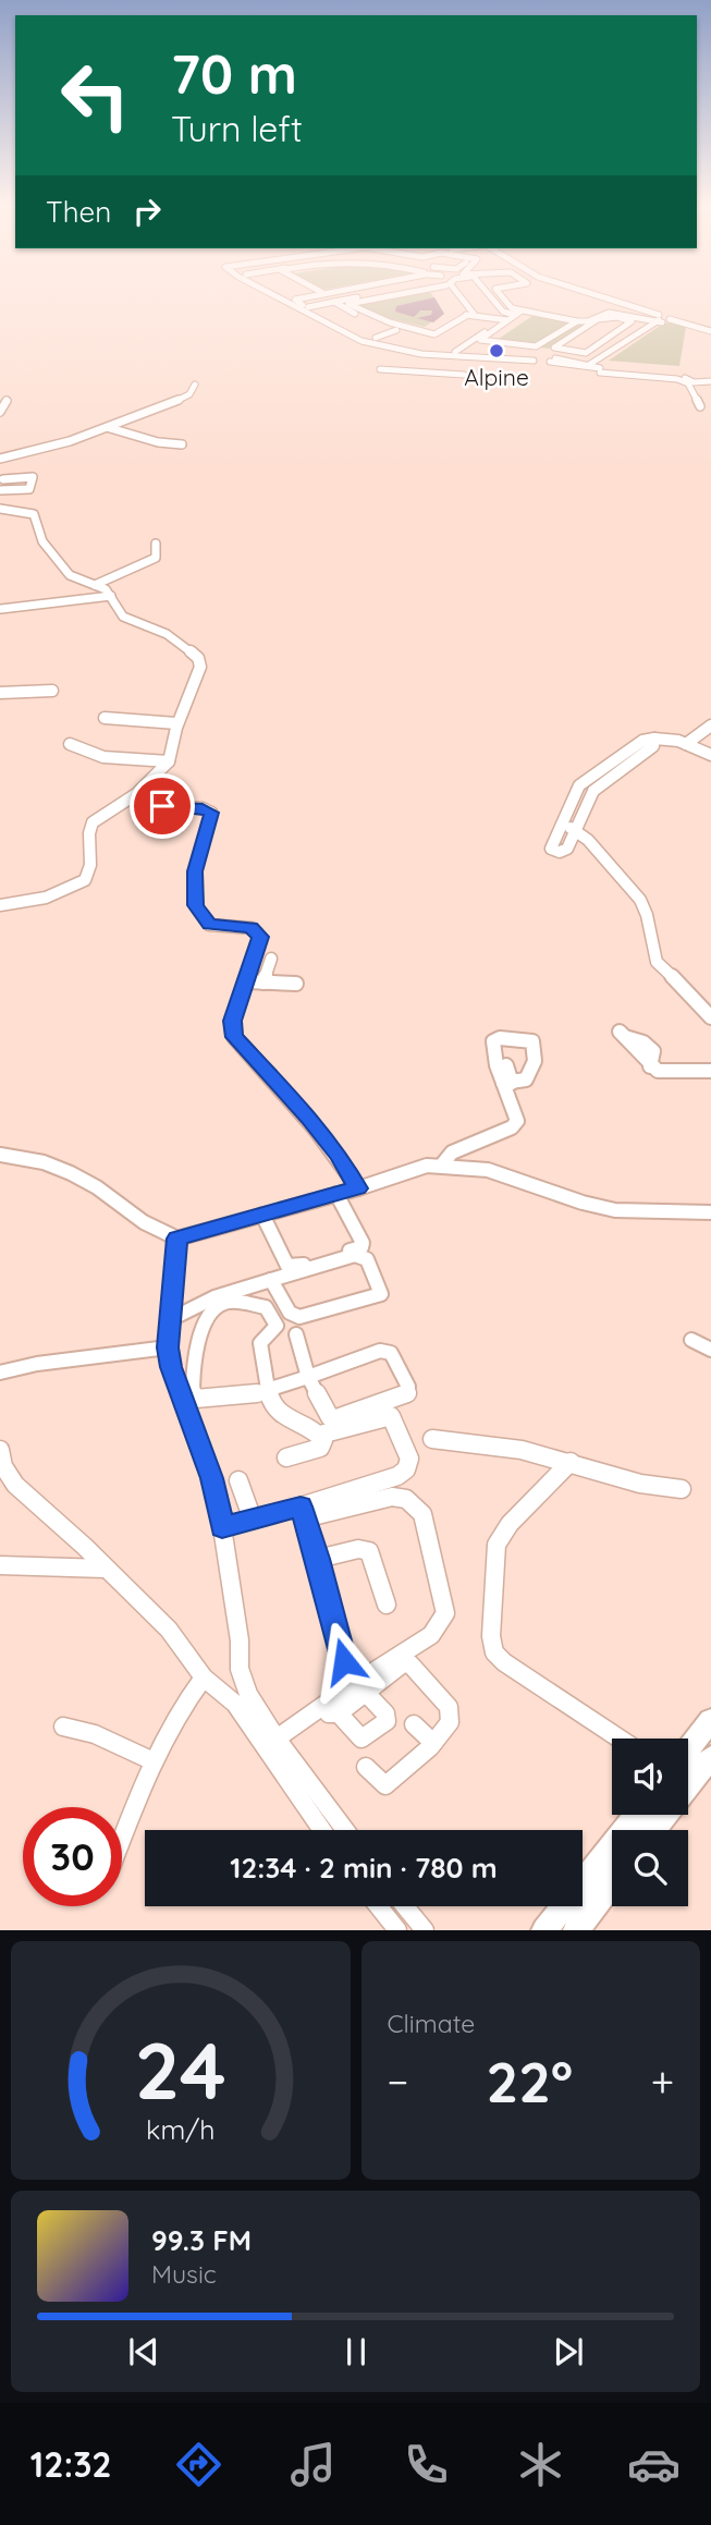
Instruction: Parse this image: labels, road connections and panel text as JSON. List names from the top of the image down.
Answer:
{
  "places": ["Alpine"],
  "page": {
    "turn": ["70 m", "Turn left"],
    "then": "Then",
    "limit": "30",
    "trip": "12:34 · 2 min · 780 m",
    "tile": "Climate",
    "heat": ["−", "22°", "+"],
    "song": ["99.3 FM", "Music"],
    "tabs": "12:32",
    "gauge": ["24", "km/h"]
  }
}
